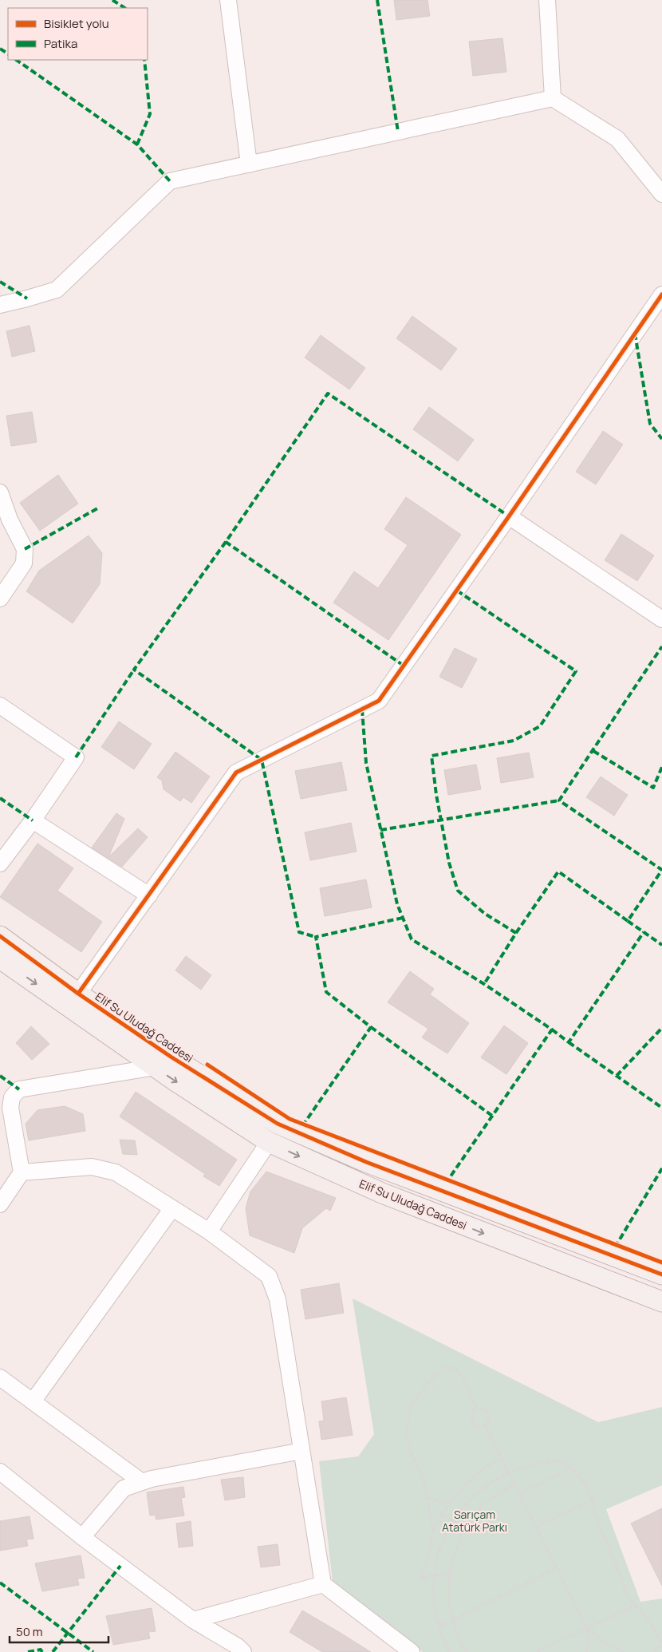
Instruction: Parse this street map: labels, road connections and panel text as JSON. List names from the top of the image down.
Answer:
{
  "streets": {
    "main road": ["Elif Su Uludağ Caddesi"]
  },
  "parks": ["Sarıçam Atatürk Parkı"],
  "legend": ["Bisiklet yolu", "Patika"],
  "scale_bar": "50 m"
}
